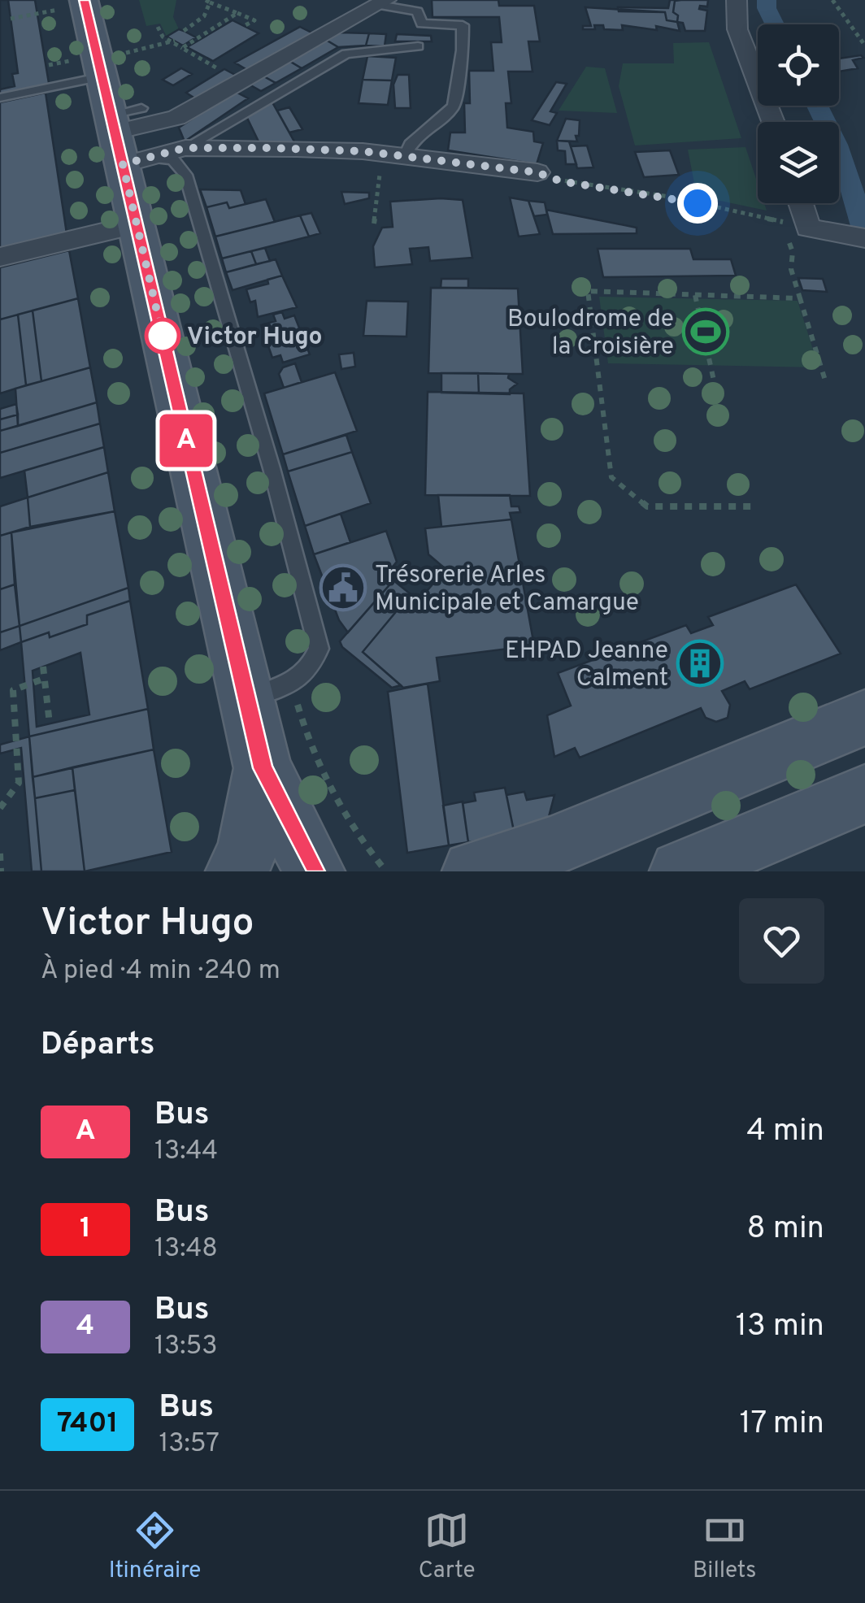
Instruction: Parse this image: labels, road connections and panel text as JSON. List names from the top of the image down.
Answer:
{
  "places": {
    "sports": ["Boulodrome de la Croisière"],
    "other": ["Victor Hugo"],
    "public building": ["Trésorerie Arles Municipale et Camargue"],
    "building": ["EHPAD Jeanne Calment"]
  },
  "lines": ["bus line A"],
  "page": {
    "on_map": "A",
    "heading": [
      ["Victor Hugo", "À pied · 4 min · 240 m"],
      "Départs"
    ],
    "list": [
      {
        "mark": "A",
        "name": "Bus",
        "note": "13:44",
        "value": "4 min"
      },
      {
        "mark": "1",
        "name": "Bus",
        "note": "13:48",
        "value": "8 min"
      },
      {
        "mark": "4",
        "name": "Bus",
        "note": "13:53",
        "value": "13 min"
      },
      {
        "mark": "7401",
        "name": "Bus",
        "note": "13:57",
        "value": "17 min"
      }
    ],
    "tabs": ["Itinéraire", "Carte", "Billets"]
  }
}
